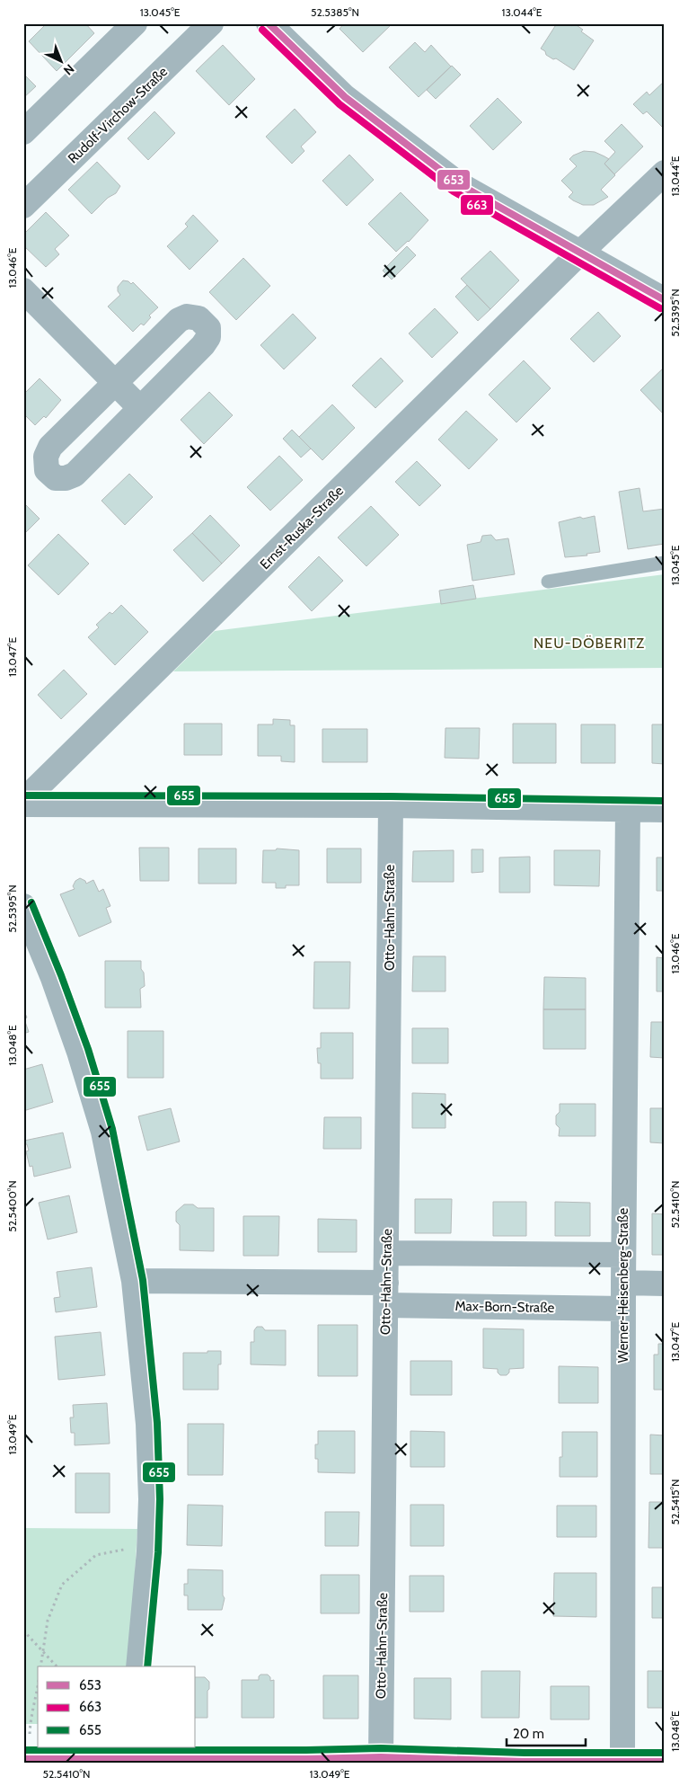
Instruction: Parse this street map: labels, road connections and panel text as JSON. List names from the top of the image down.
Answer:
{
  "streets": {
    "street": [
      "Rudolf-Virchow-Straße",
      "Ernst-Ruska-Straße",
      "Otto-Hahn-Straße",
      "Werner-Heisenberg-Straße",
      "Max-Born-Straße"
    ]
  },
  "crossings": [
    ["Otto-Hahn-Straße", "Max-Born-Straße"],
    ["Werner-Heisenberg-Straße", "Max-Born-Straße"]
  ],
  "districts": ["NEU-DÖBERITZ"],
  "lines": ["transit line 653", "transit line 663", "transit line 655"],
  "legend": ["653", "663", "655"],
  "scale_bar": "20 m",
  "north": "bottom right",
  "coordinates": [
    "13.045°E",
    "52.5385°N",
    "13.044°E",
    "13.046°E",
    "52.5395°N",
    "13.047°E",
    "13.048°E",
    "52.5410°N",
    "52.5400°N",
    "13.049°E",
    "52.5415°N"
  ]
}
